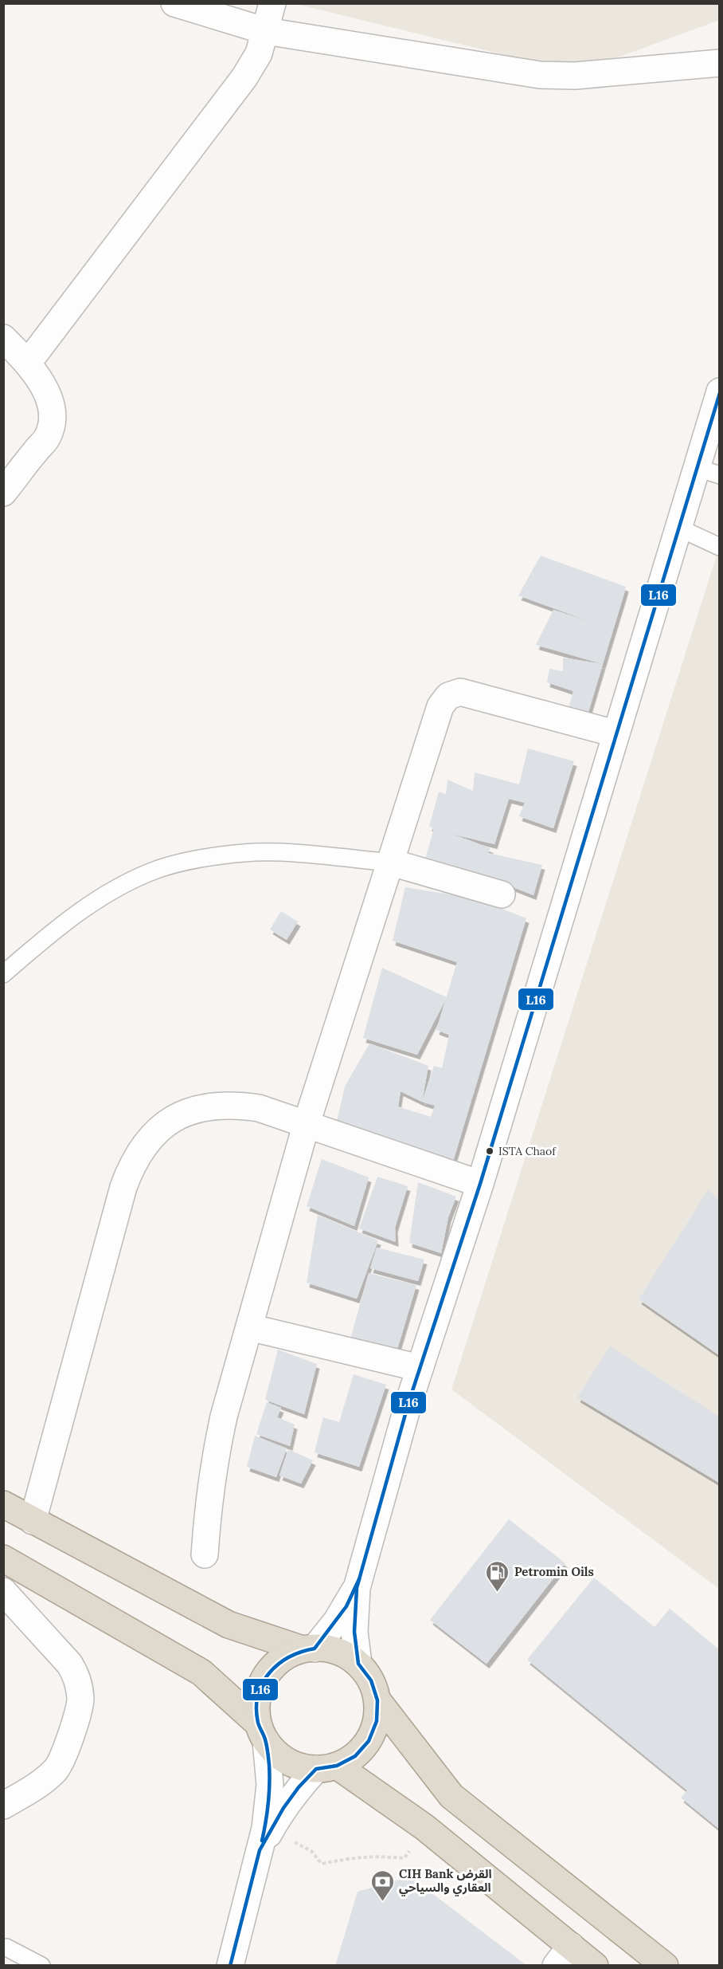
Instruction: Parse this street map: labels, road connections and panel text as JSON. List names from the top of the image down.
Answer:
{
  "places": {
    "other": ["ISTA Chaof"],
    "fuel station": ["Petromin Oils"],
    "bank": ["CIH Bank القرض العقاري والسياحي"]
  },
  "lines": ["transit line L16"]
}
